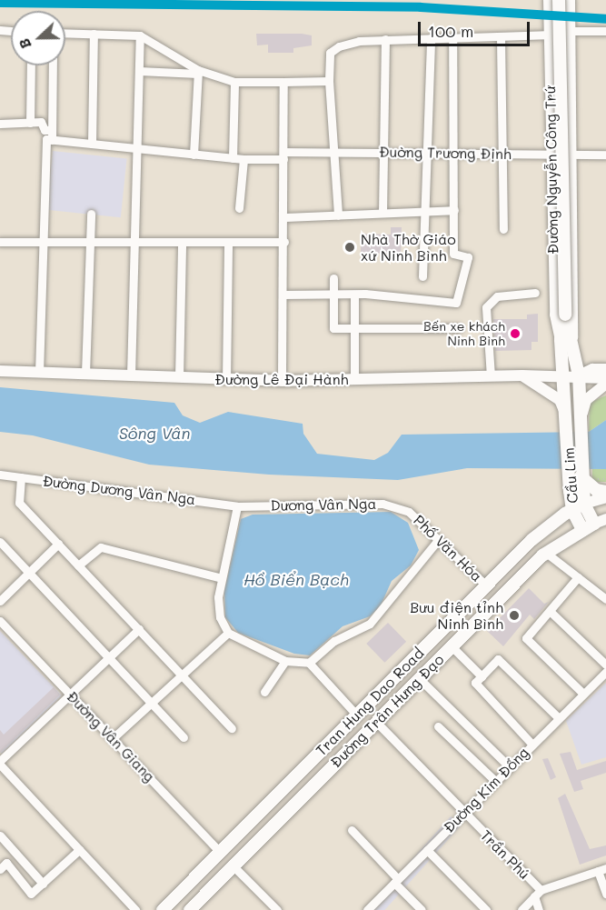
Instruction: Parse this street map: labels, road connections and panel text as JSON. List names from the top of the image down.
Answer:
{
  "streets": {
    "highway": [
      "Đường Nguyễn Công Trứ",
      "Cầu Lim",
      "Tran Hung Dao Road",
      "Đường Trân Hưng Đạo"
    ],
    "main road": ["Đường Lê Đại Hành"],
    "street": [
      "Đuờng Trương Định",
      "Đường Dương Vân Nga",
      "Dương Vân Nga",
      "Phố Văn Hóa",
      "Đường Vân Giang",
      "Đường Kim Đồng",
      "Trần Phú"
    ]
  },
  "crossings": [
    ["Đuờng Trương Định", "Đường Nguyễn Công Trứ"],
    ["Đường Nguyễn Công Trứ", "Đường Lê Đại Hành"],
    ["Đường Nguyễn Công Trứ", "Cầu Lim"],
    ["Cầu Lim", "Tran Hung Dao Road"],
    ["Cầu Lim", "Đường Trân Hưng Đạo"],
    ["Đường Dương Vân Nga", "Dương Vân Nga"],
    ["Dương Vân Nga", "Phố Văn Hóa"],
    ["Phố Văn Hóa", "Tran Hung Dao Road"],
    ["Tran Hung Dao Road", "Đường Vân Giang"],
    ["Đường Trân Hưng Đạo", "Trần Phú"],
    ["Đường Kim Đồng", "Trần Phú"]
  ],
  "water": ["Sông Vân", "Hồ Biển Bạch"],
  "places": ["Nhà Thờ Giáo xứ Ninh Bình", "Bến xe khách Ninh Bình", "Bưu điện tỉnh Ninh Bình"],
  "scale_bar": "100 m",
  "north": "left"
}
